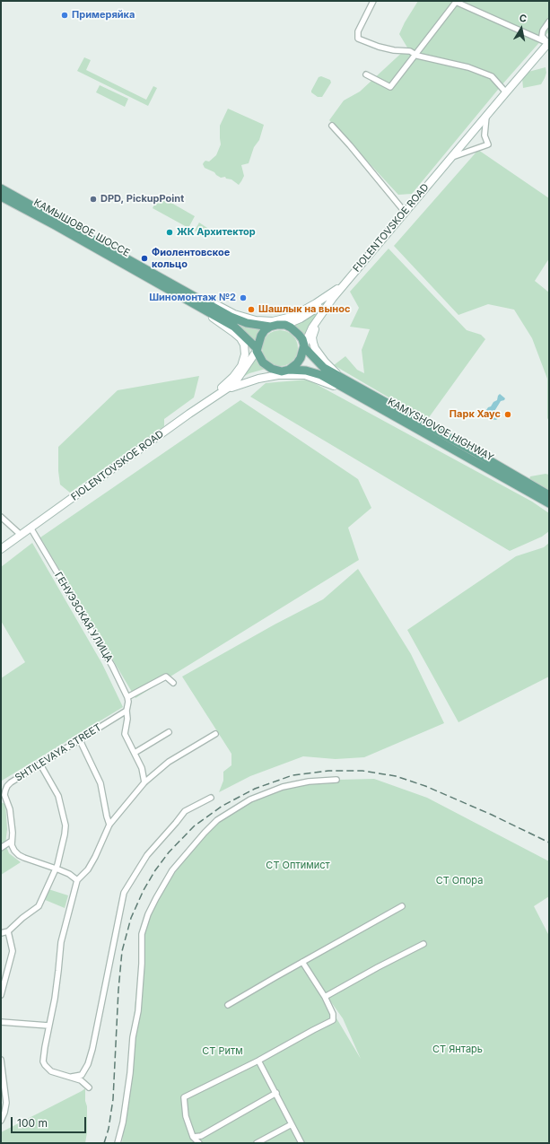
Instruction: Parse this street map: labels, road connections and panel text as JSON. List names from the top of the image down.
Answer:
{
  "streets": {
    "main road": ["КАМЫШОВОЕ ШОССЕ", "FIOLENTOVSKOE ROAD", "KAMYSHOVOE HIGHWAY"],
    "street": ["ГЕНУЭЗСКАЯ УЛИЦА", "SHTILEVAYA STREET"]
  },
  "crossings": [
    ["КАМЫШОВОЕ ШОССЕ", "FIOLENTOVSKOE ROAD"],
    ["КАМЫШОВОЕ ШОССЕ", "KAMYSHOVOE HIGHWAY"],
    ["FIOLENTOVSKOE ROAD", "KAMYSHOVOE HIGHWAY"],
    ["FIOLENTOVSKOE ROAD", "ГЕНУЭЗСКАЯ УЛИЦА"],
    ["ГЕНУЭЗСКАЯ УЛИЦА", "SHTILEVAYA STREET"]
  ],
  "parks": [
    "СТ Оптимист",
    "СТ Опора",
    "СТ Янтарь",
    "СТ Ритм"
  ],
  "places": [
    "Примеряйка",
    "DPD, PickupPoint",
    "ЖК Архитектор",
    "Фиолентовское кольцо",
    "Шиномонтаж №2",
    "Шашлык на вынос",
    "Парк Хаус"
  ],
  "scale_bar": "100 m",
  "north": "top"
}
